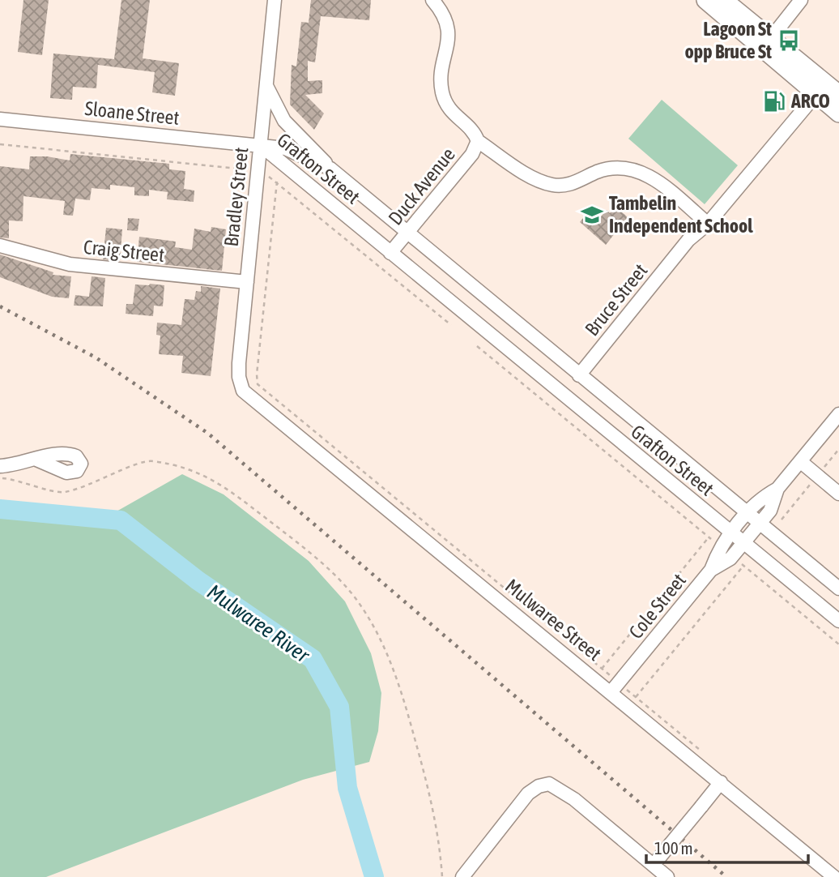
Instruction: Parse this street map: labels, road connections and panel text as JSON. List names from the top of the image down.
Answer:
{
  "streets": {
    "street": [
      "Sloane Street",
      "Grafton Street",
      "Duck Avenue",
      "Bradley Street",
      "Craig Street",
      "Bruce Street",
      "Cole Street",
      "Mulwaree Street"
    ]
  },
  "crossings": [
    ["Sloane Street", "Grafton Street"],
    ["Sloane Street", "Bradley Street"],
    ["Grafton Street", "Duck Avenue"],
    ["Grafton Street", "Bradley Street"],
    ["Grafton Street", "Bruce Street"],
    ["Grafton Street", "Cole Street"],
    ["Bradley Street", "Craig Street"],
    ["Bradley Street", "Mulwaree Street"],
    ["Cole Street", "Mulwaree Street"]
  ],
  "water": ["Mulwaree River"],
  "places": {
    "bus stop": ["Lagoon St opp Bruce St"],
    "fuel station": ["ARCO"],
    "school or university": ["Tambelin Independent School"]
  },
  "scale_bar": "100 m"
}
